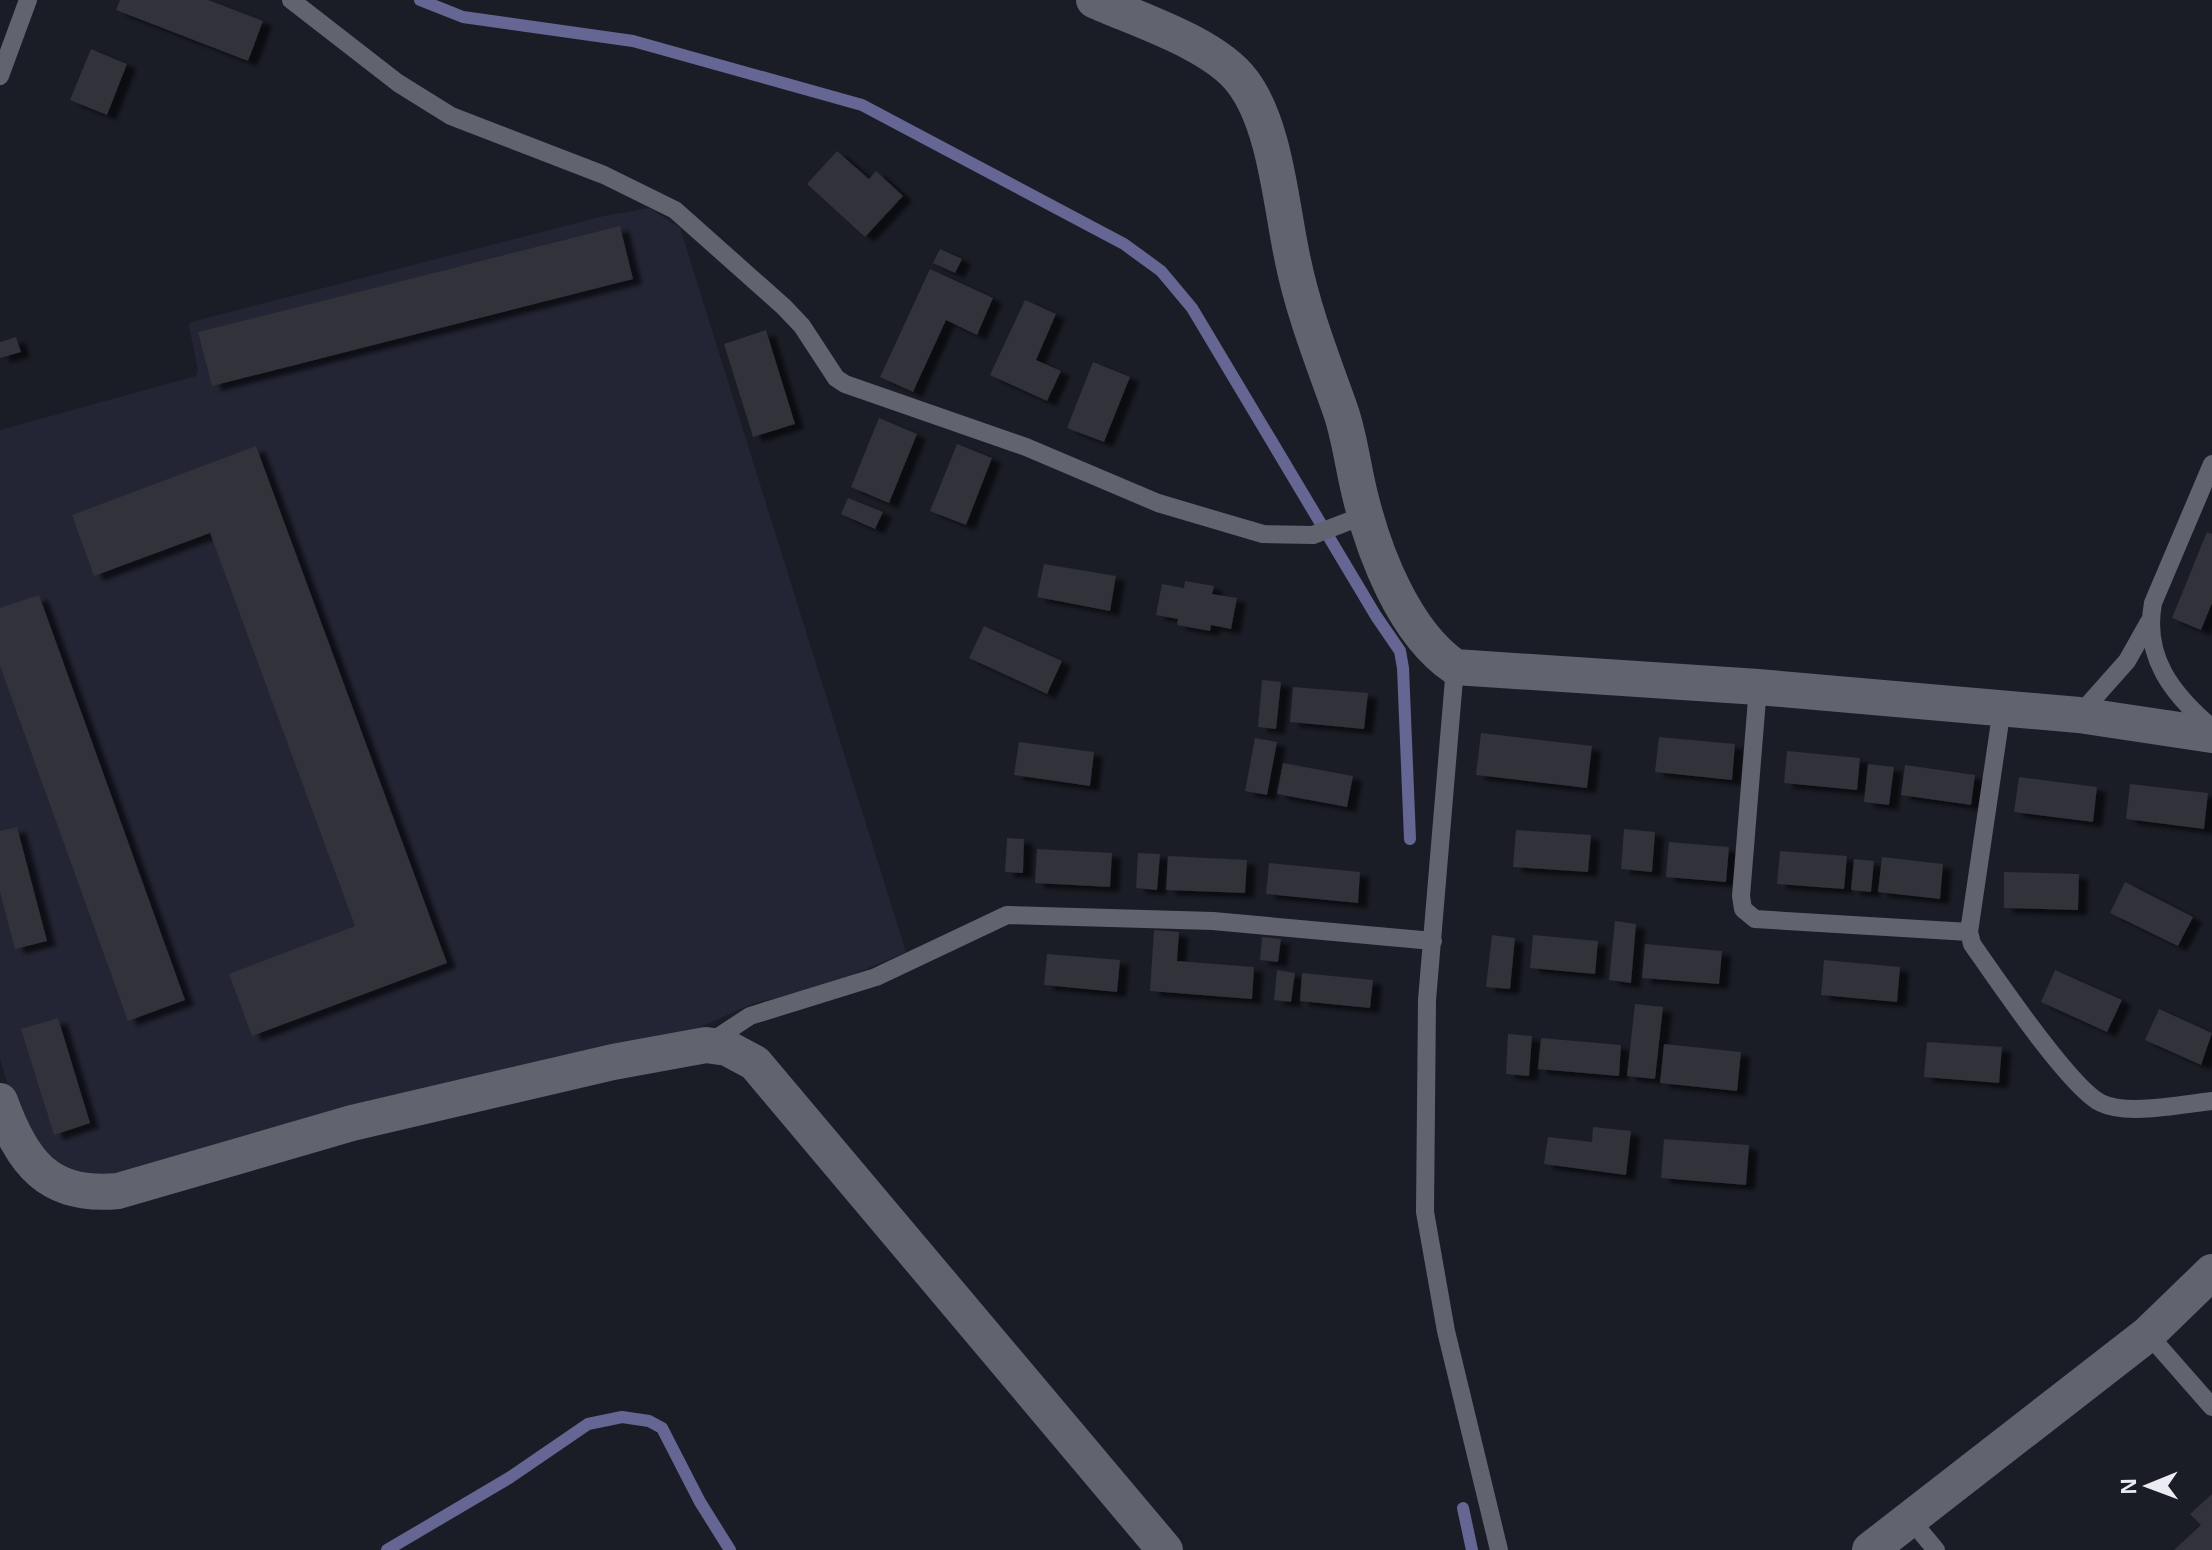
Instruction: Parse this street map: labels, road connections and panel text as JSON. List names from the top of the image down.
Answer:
{
  "north": "left"
}
